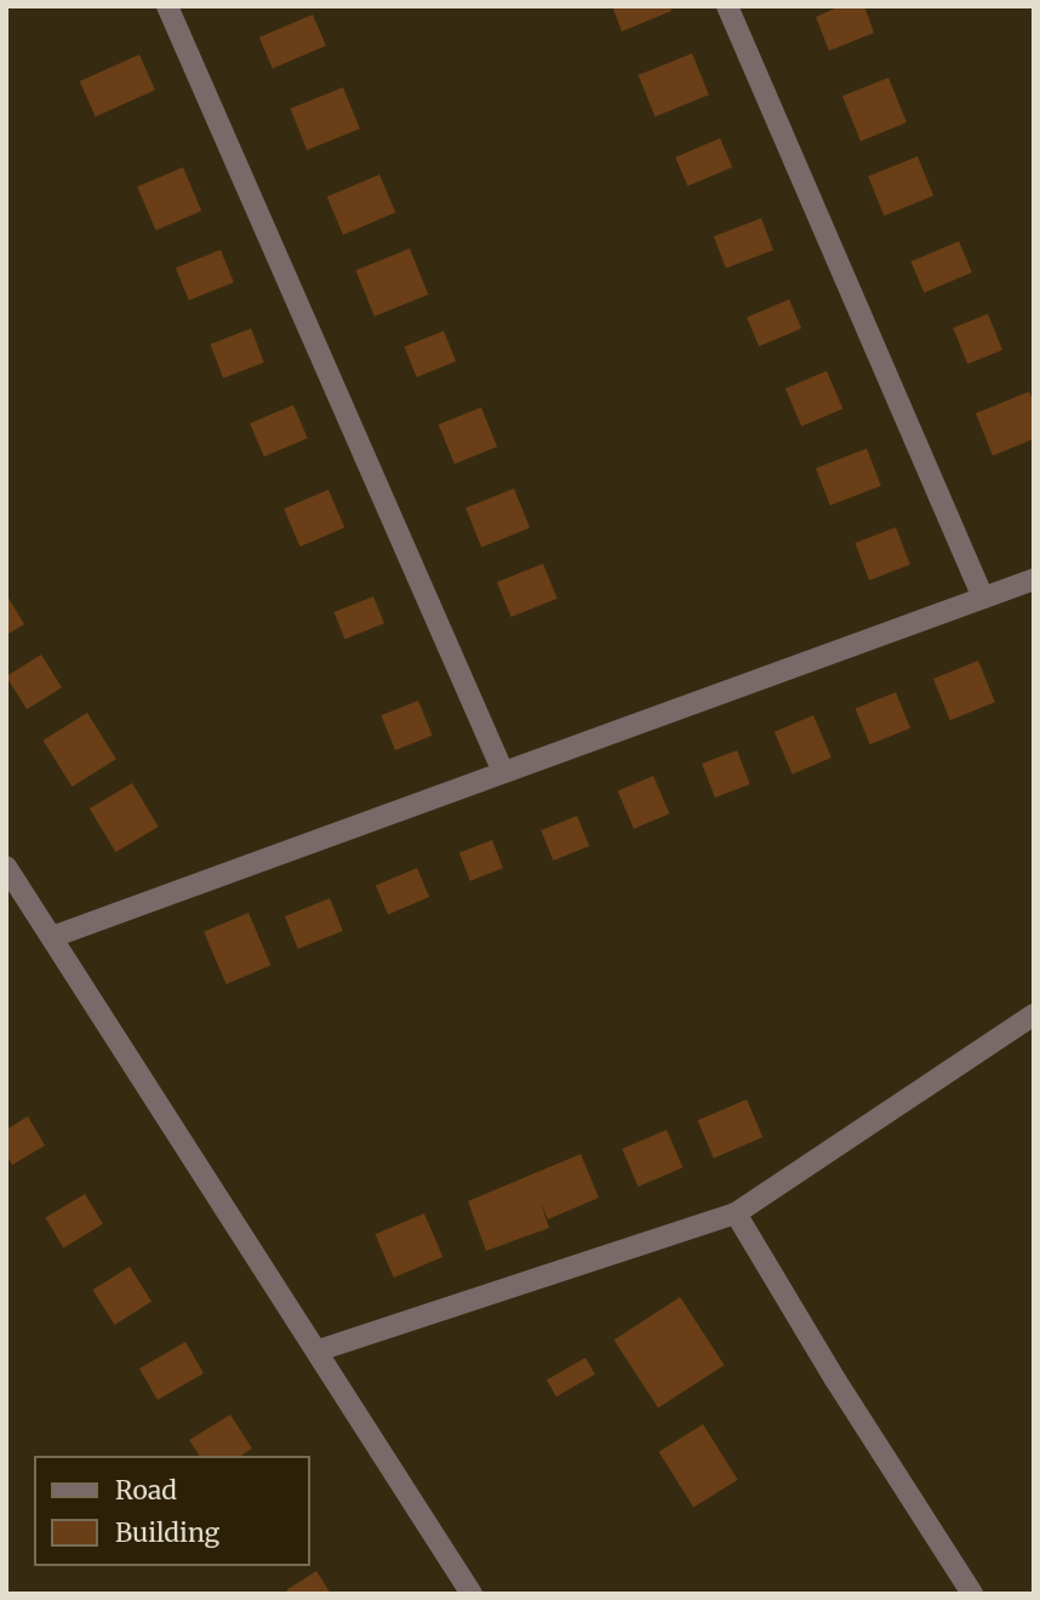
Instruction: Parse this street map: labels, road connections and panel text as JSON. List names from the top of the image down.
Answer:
{
  "legend": ["Road", "Building"]
}
